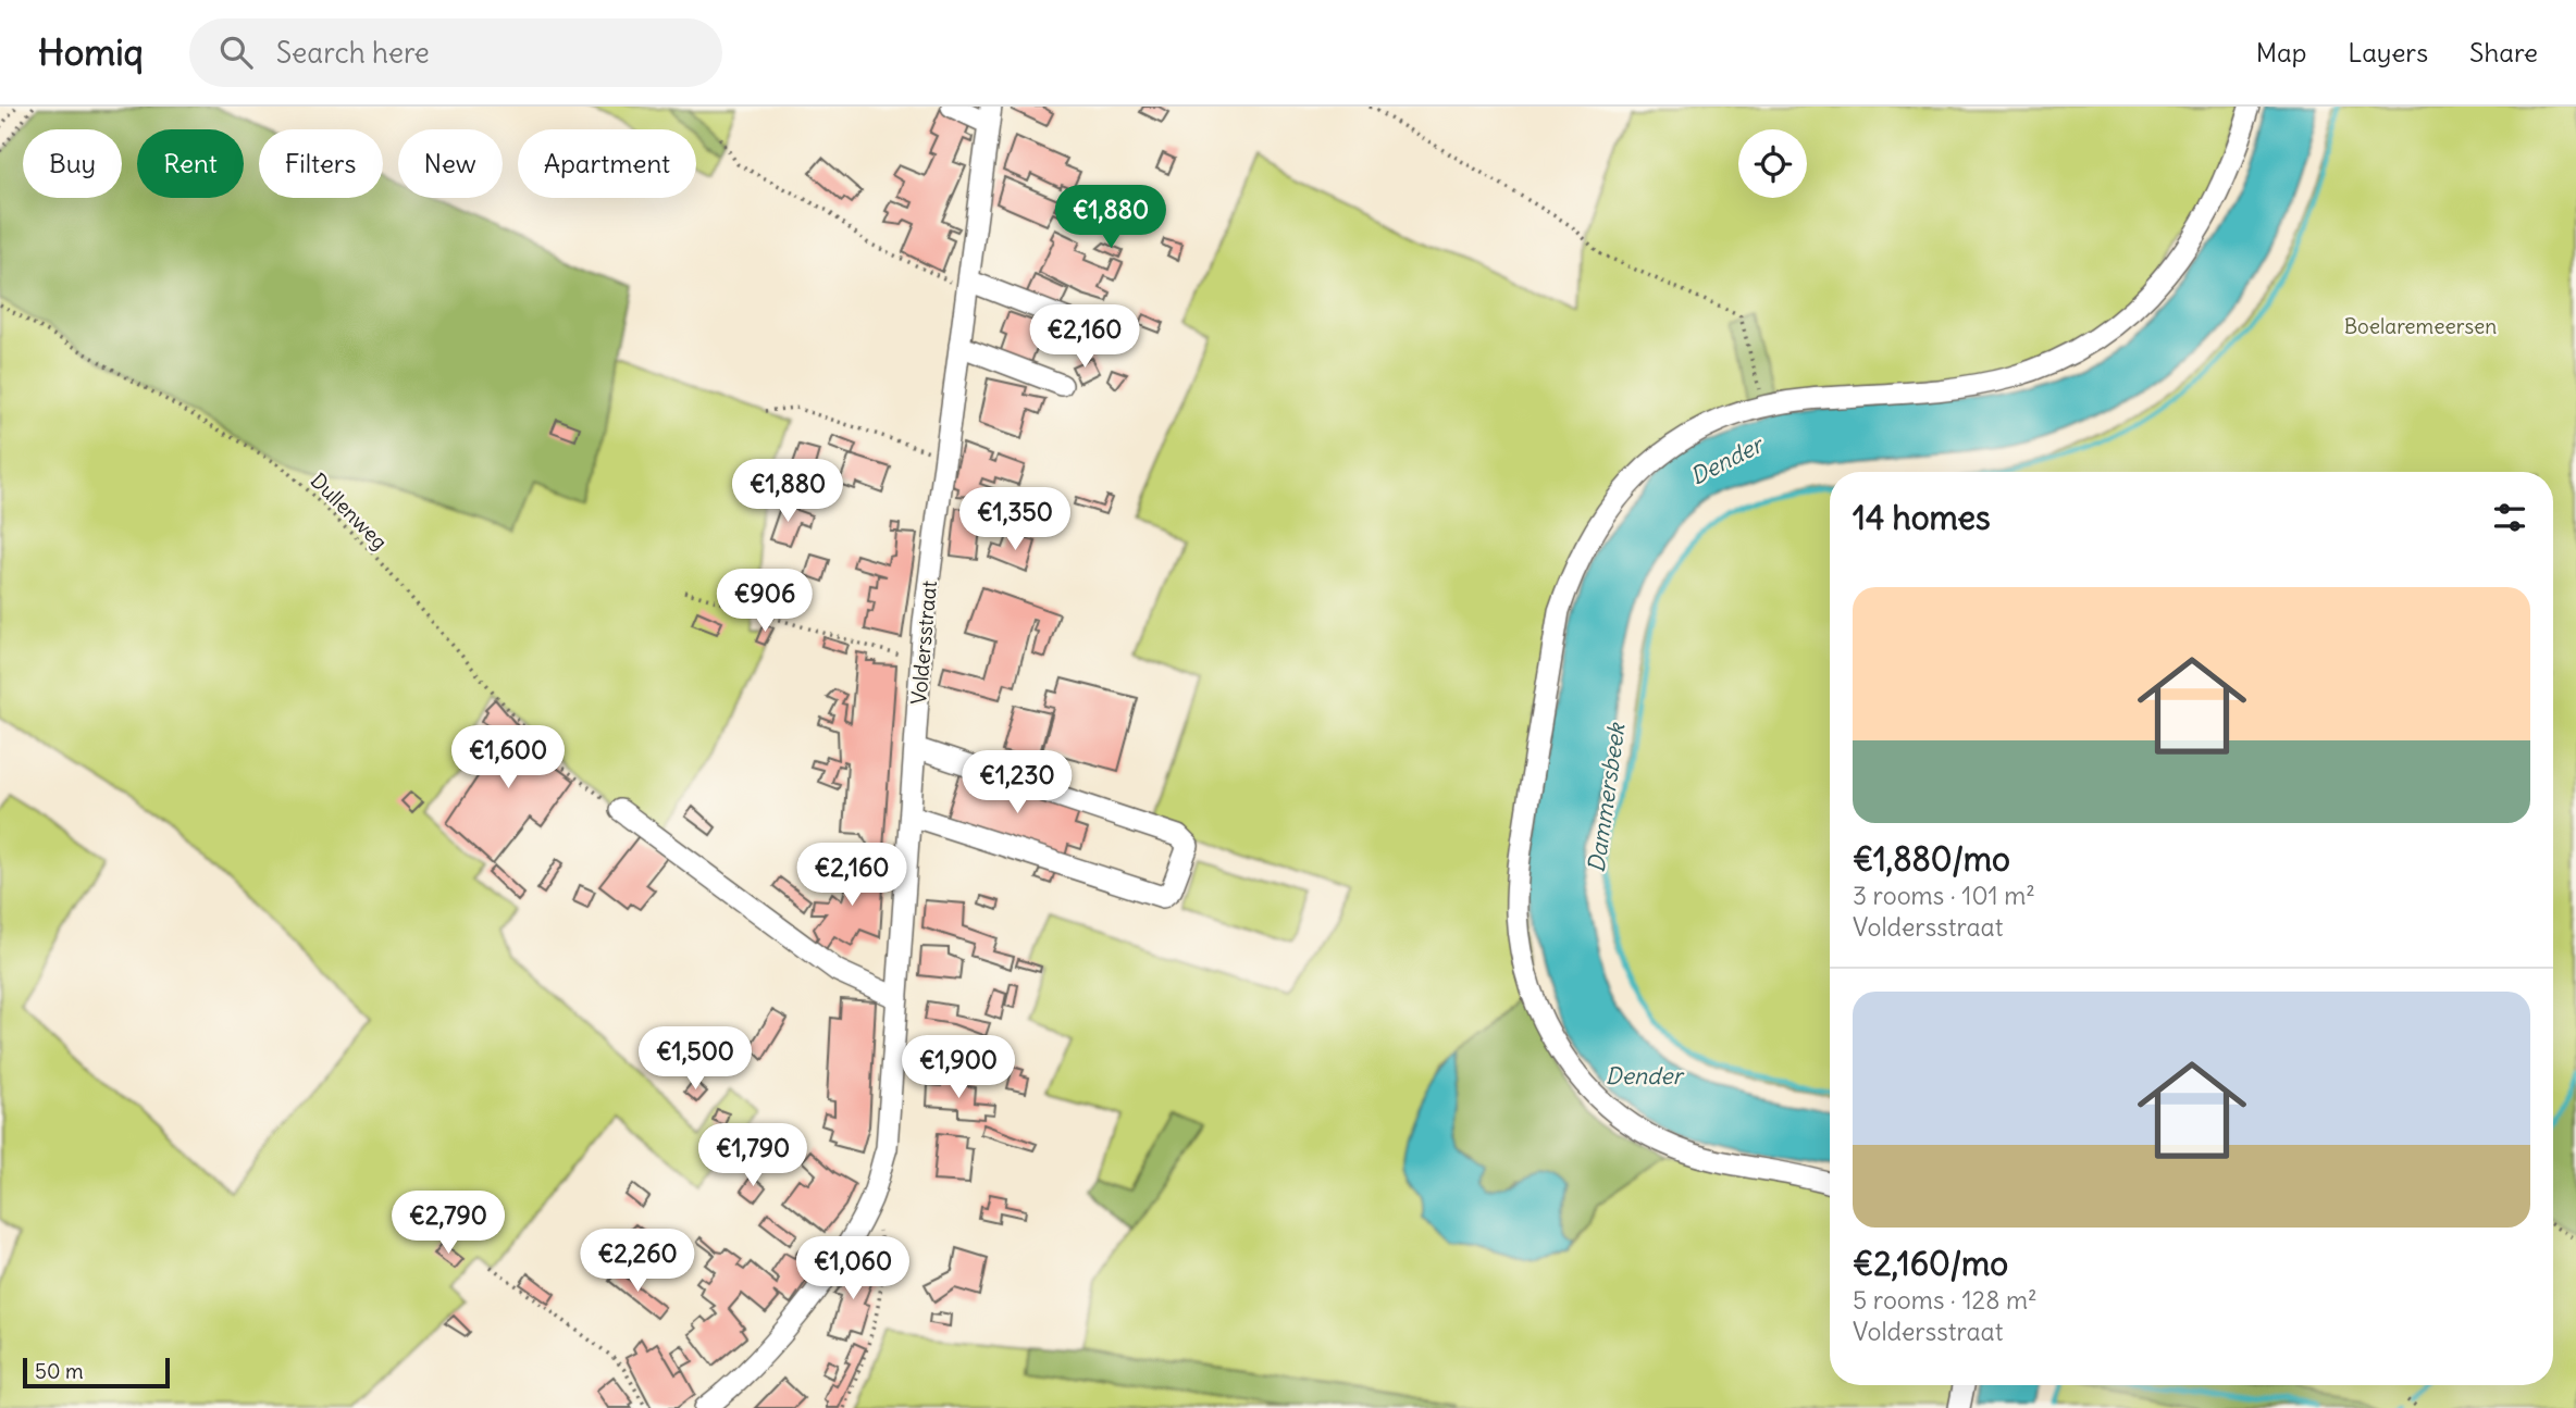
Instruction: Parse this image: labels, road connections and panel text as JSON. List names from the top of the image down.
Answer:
{
  "streets": {
    "street": ["Voldersstraat"],
    "path": ["Dullenweg"]
  },
  "water": ["Dender", "Dammersbeek"],
  "parks": ["Boelaremeersen"],
  "scale_bar": "50 m",
  "page": {
    "header": "Homiq",
    "search": "Search here",
    "nav": ["Map", "Layers", "Share"],
    "chip": [
      "Buy",
      "Rent",
      "Filters",
      "New",
      "Apartment"
    ],
    "price": [
      "€1,880",
      "€2,160",
      "€1,880",
      "€1,350",
      "€906",
      "€1,600",
      "€1,230",
      "€2,160",
      "€1,500",
      "€1,900",
      "€1,790",
      "€2,790",
      "€2,260",
      "€1,060"
    ],
    "heading": "14 homes",
    "list": [
      {
        "name": "€1,880/mo",
        "note": "3 rooms · 101 m² · Voldersstraat"
      },
      {
        "name": "€2,160/mo",
        "note": "5 rooms · 128 m² · Voldersstraat"
      }
    ],
    "scale": "50 m"
  }
}
